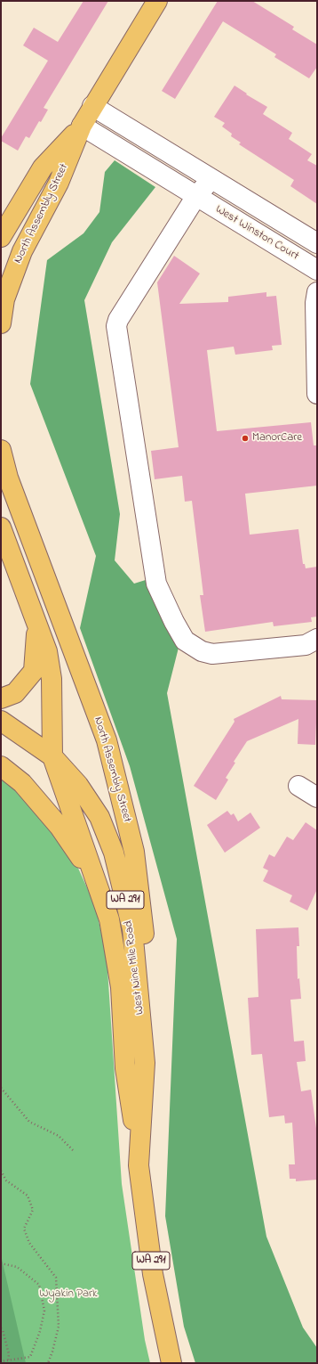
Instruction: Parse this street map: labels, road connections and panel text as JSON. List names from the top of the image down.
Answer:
{
  "streets": {
    "main road": ["North Assembly Street", "WA 291", "West Nine Mile Road"],
    "street": ["West Winston Court"]
  },
  "crossings": [
    ["North Assembly Street", "West Winston Court"],
    ["North Assembly Street", "West Nine Mile Road"],
    ["WA 291", "West Nine Mile Road"]
  ],
  "parks": ["Wyakin Park"],
  "places": ["ManorCare"]
}
